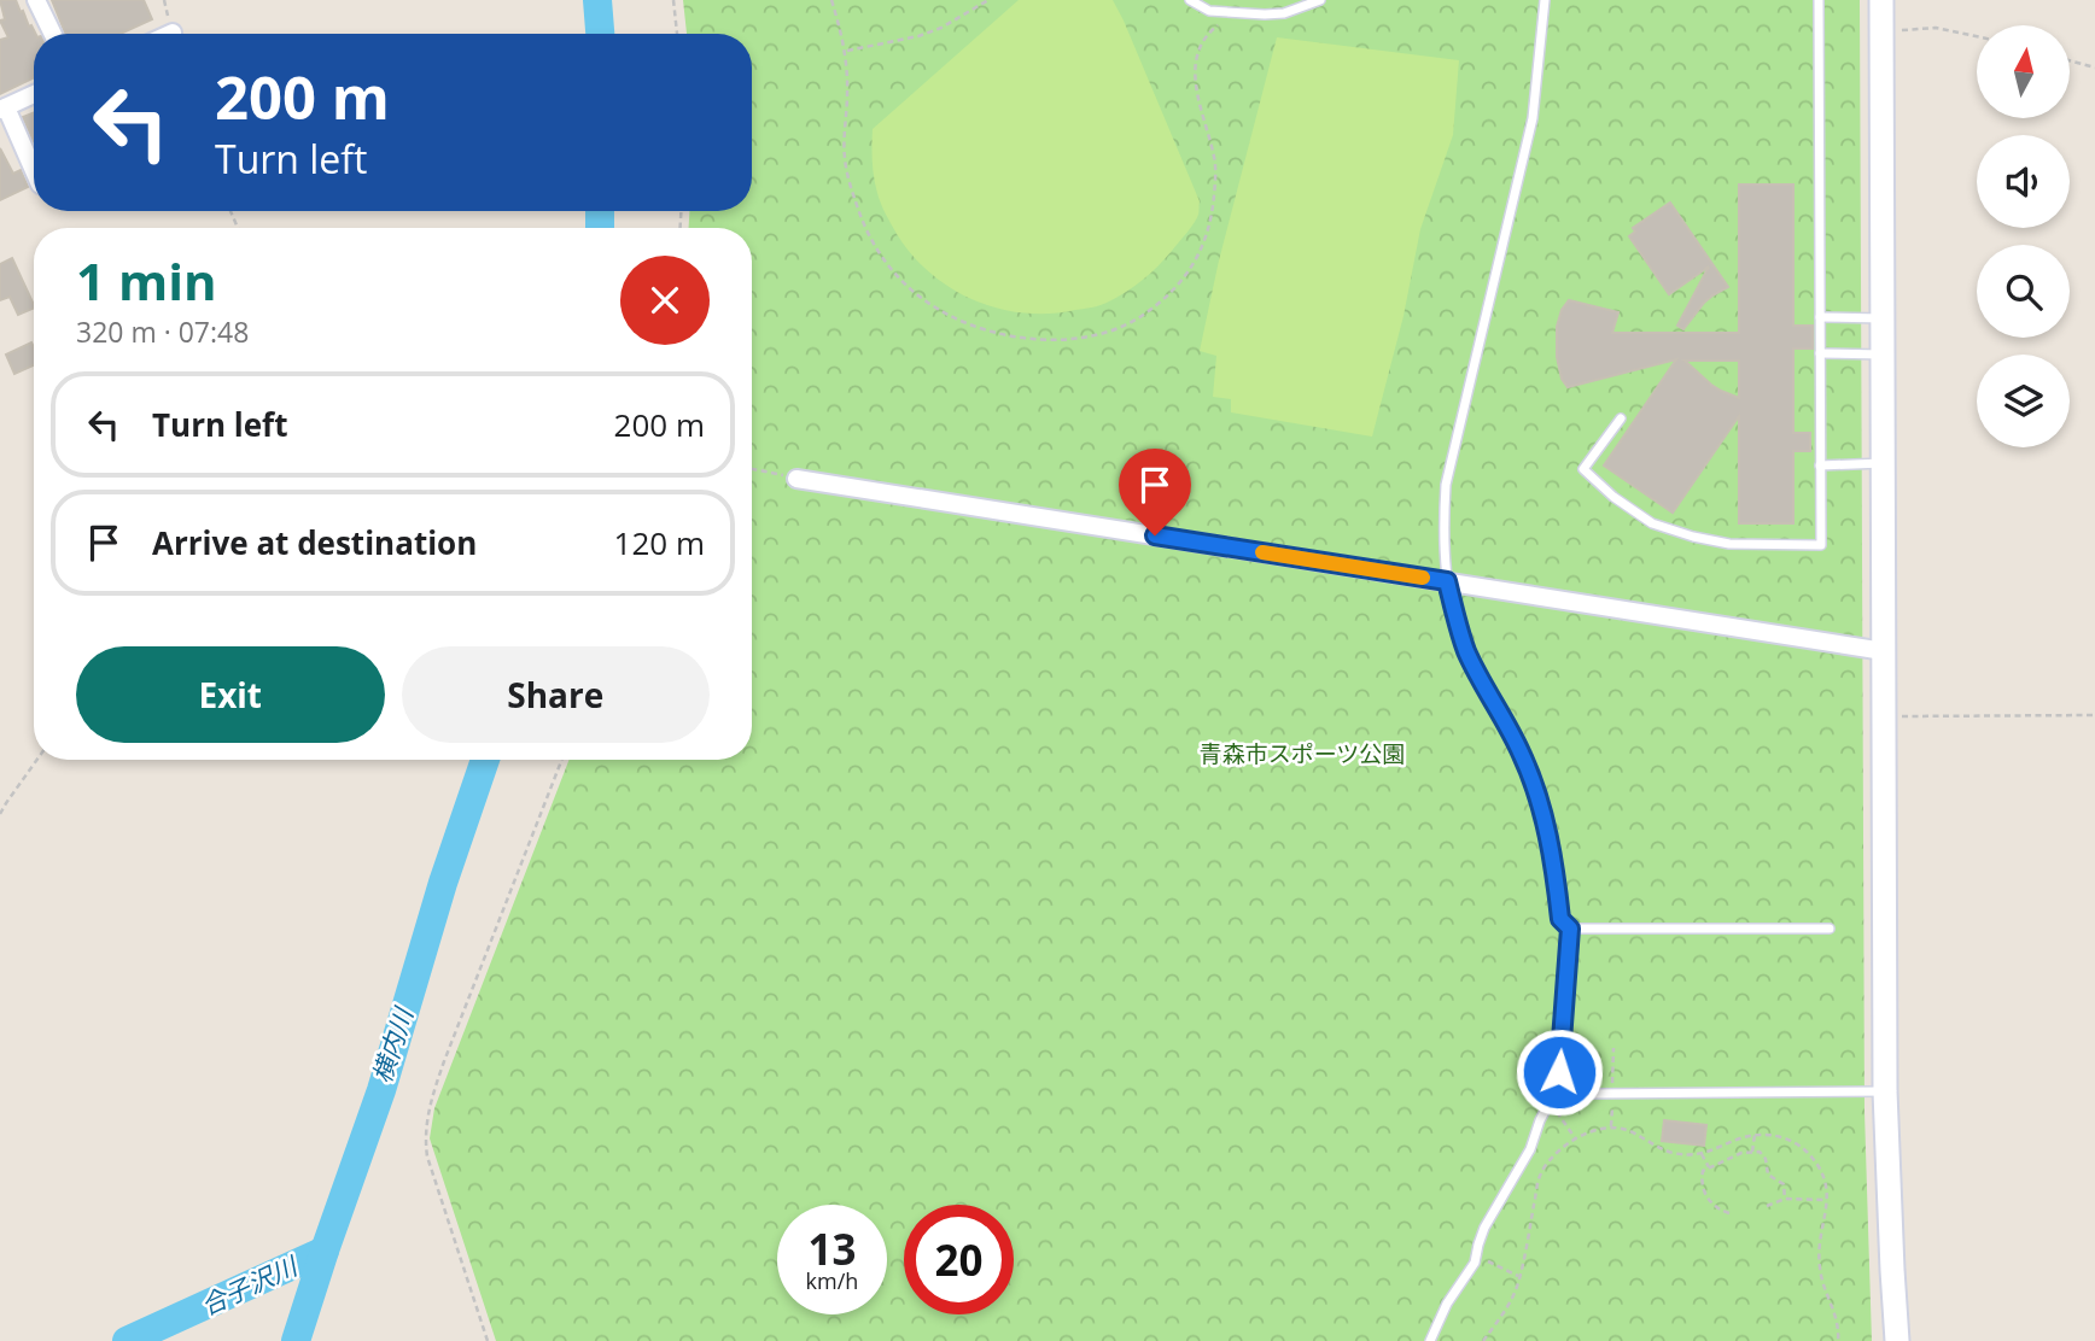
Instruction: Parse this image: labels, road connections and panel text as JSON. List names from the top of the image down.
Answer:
{
  "water": ["横内川", "合子沢川"],
  "parks": ["青森市スポーツ公園"],
  "north": "top",
  "page": {
    "turn": ["200 m", "Turn left"],
    "heading": ["1 min", "320 m · 07:48"],
    "list": [
      {
        "name": "Turn left",
        "value": "200 m"
      },
      {
        "name": "Arrive at destination",
        "value": "120 m"
      }
    ],
    "buttons": ["Exit", "Share"],
    "speed": "13 km/h",
    "limit": "20"
  }
}
